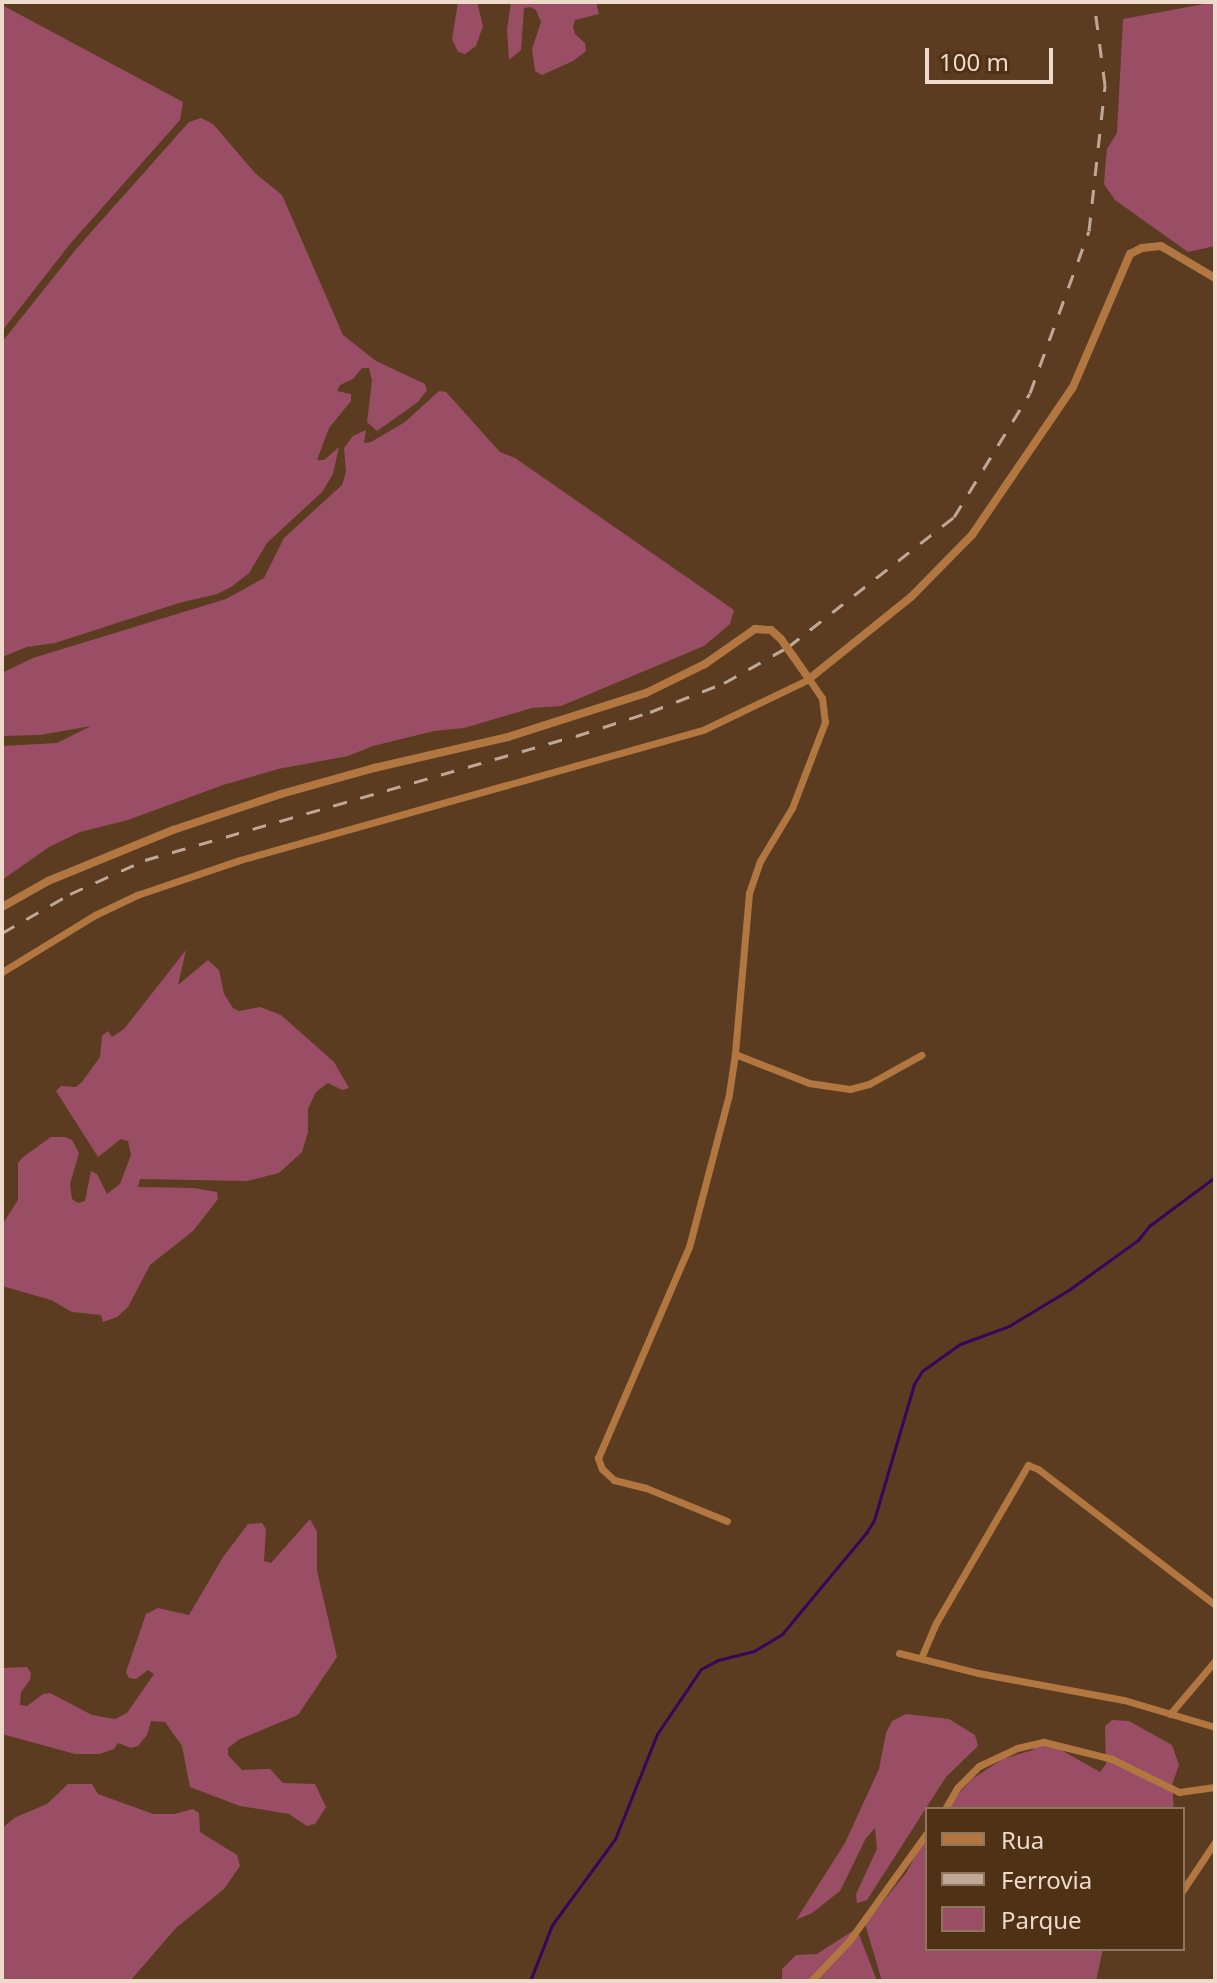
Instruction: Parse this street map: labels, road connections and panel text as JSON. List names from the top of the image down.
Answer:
{
  "legend": ["Rua", "Ferrovia", "Parque"],
  "scale_bar": "100 m"
}
